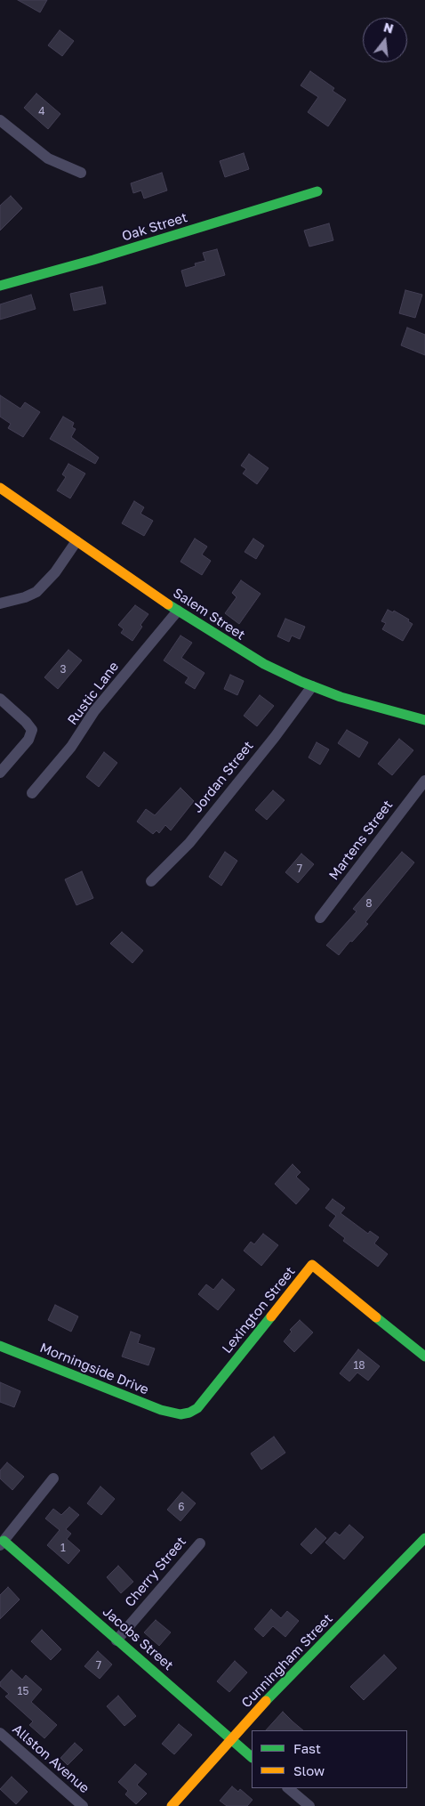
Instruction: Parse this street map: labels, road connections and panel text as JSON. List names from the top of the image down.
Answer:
{
  "streets": {
    "street": [
      "Oak Street",
      "Salem Street",
      "Rustic Lane",
      "Jordan Street",
      "Martens Street",
      "Lexington Street",
      "Morningside Drive",
      "Cherry Street",
      "Jacobs Street",
      "Cunningham Street",
      "Allston Avenue"
    ]
  },
  "crossings": [
    ["Salem Street", "Rustic Lane"],
    ["Salem Street", "Jordan Street"],
    ["Lexington Street", "Morningside Drive"],
    ["Cherry Street", "Jacobs Street"],
    ["Jacobs Street", "Cunningham Street"]
  ],
  "house_numbers": [
    "4",
    "3",
    "7",
    "8",
    "18",
    "6",
    "1",
    "7",
    "15"
  ],
  "legend": ["Fast", "Slow"],
  "north": "top"
}
